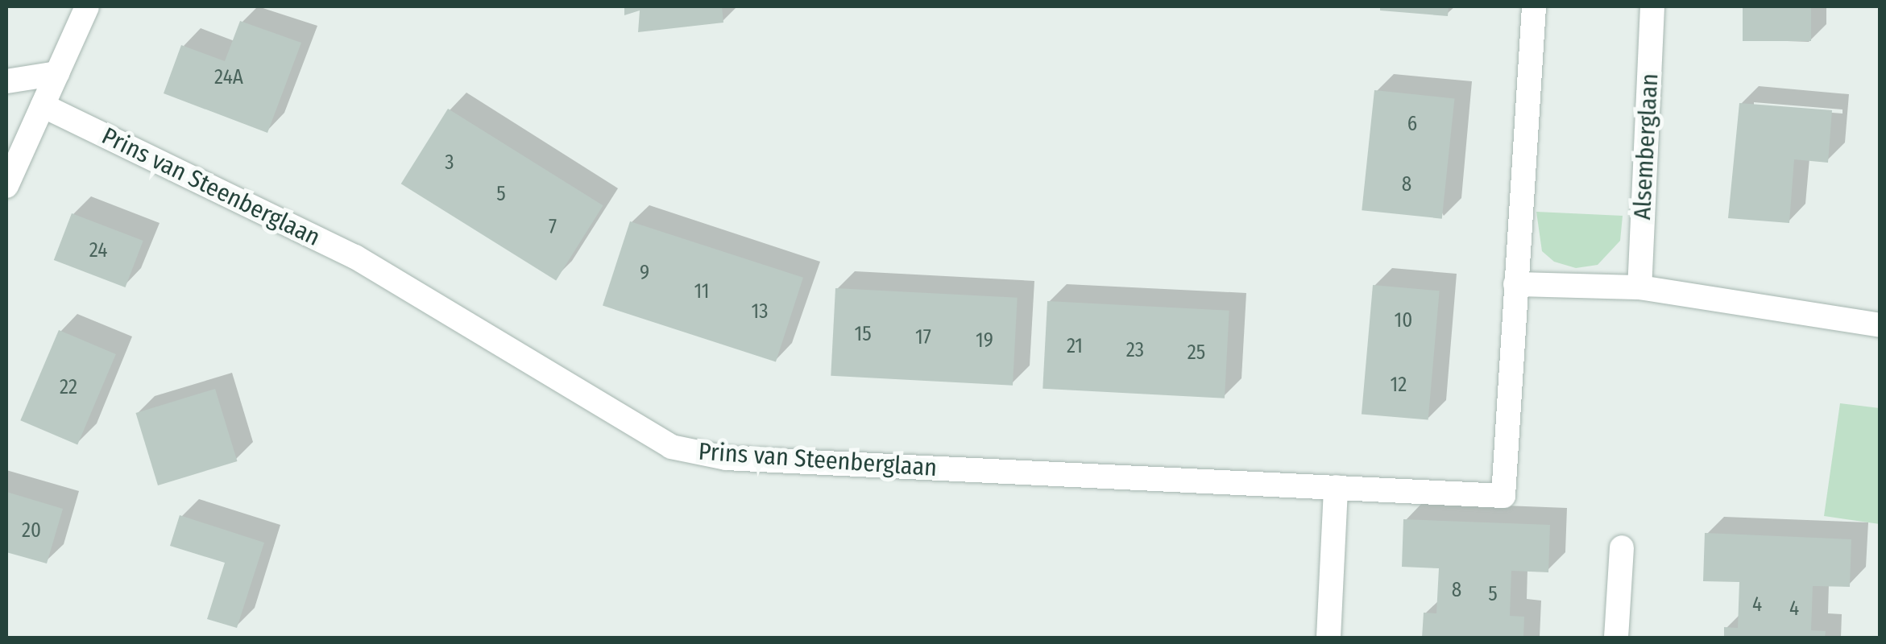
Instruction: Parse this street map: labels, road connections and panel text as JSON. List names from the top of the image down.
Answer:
{
  "streets": {
    "street": ["Alsemberglaan", "Prins van Steenberglaan"]
  },
  "house_numbers": [
    "24A",
    "6",
    "3",
    "8",
    "5",
    "7",
    "24",
    "9",
    "11",
    "13",
    "10",
    "15",
    "17",
    "19",
    "21",
    "23",
    "25",
    "12",
    "22",
    "20",
    "8",
    "5",
    "4",
    "4"
  ]
}
